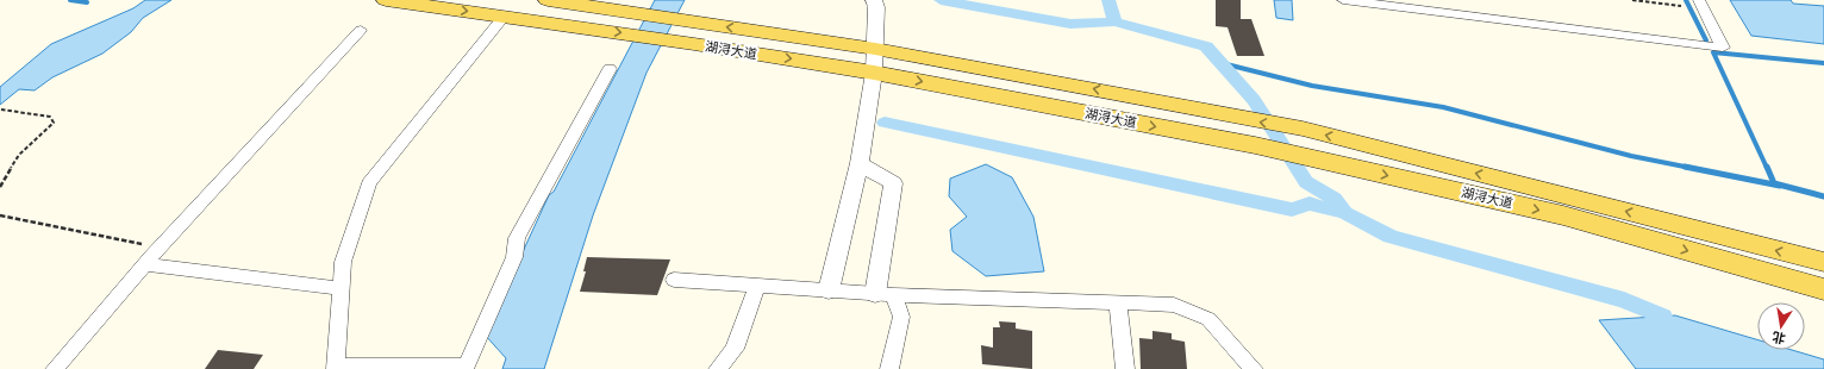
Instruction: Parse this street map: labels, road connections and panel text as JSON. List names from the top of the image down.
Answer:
{
  "streets": {
    "main road": ["湖浔大道"]
  },
  "north": "bottom"
}
